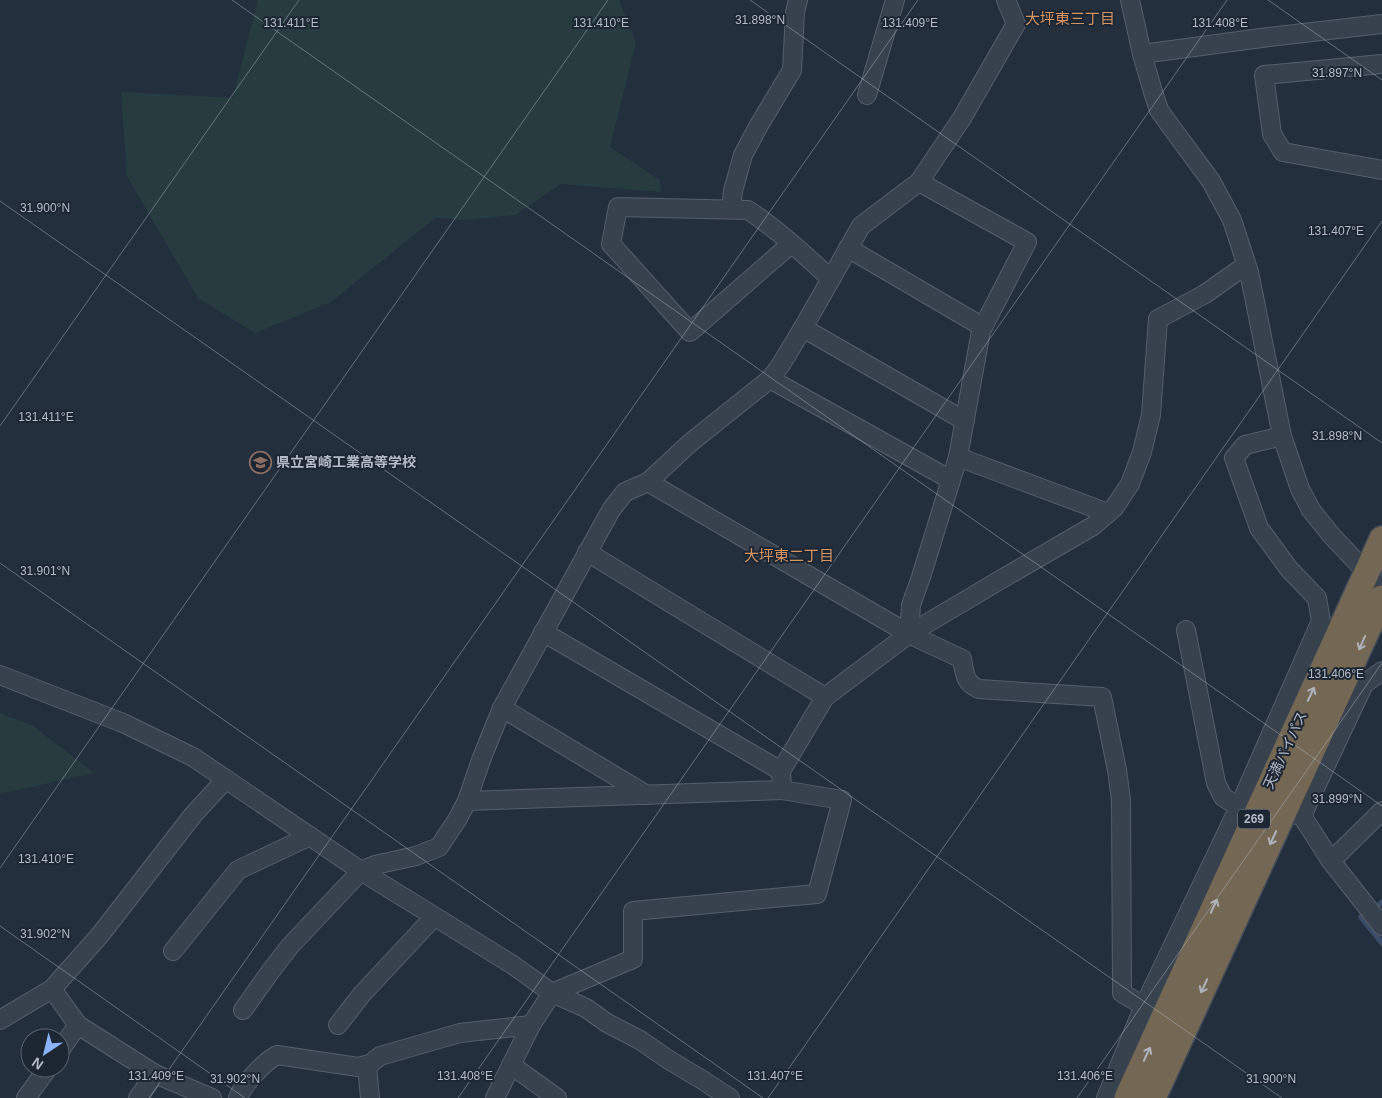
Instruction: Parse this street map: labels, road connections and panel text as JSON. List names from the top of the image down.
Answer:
{
  "streets": {
    "highway": ["天満バイパス", "269"]
  },
  "districts": ["大坪東三丁目", "大坪東二丁目"],
  "places": {
    "school or university": ["県立宮崎工業高等学校"]
  },
  "north": "bottom left",
  "coordinates": [
    "31.898°N",
    "131.411°E",
    "131.410°E",
    "131.409°E",
    "131.408°E",
    "31.897°N",
    "31.900°N",
    "131.407°E",
    "31.901°N",
    "131.406°E",
    "31.899°N",
    "31.902°N"
  ]
}
